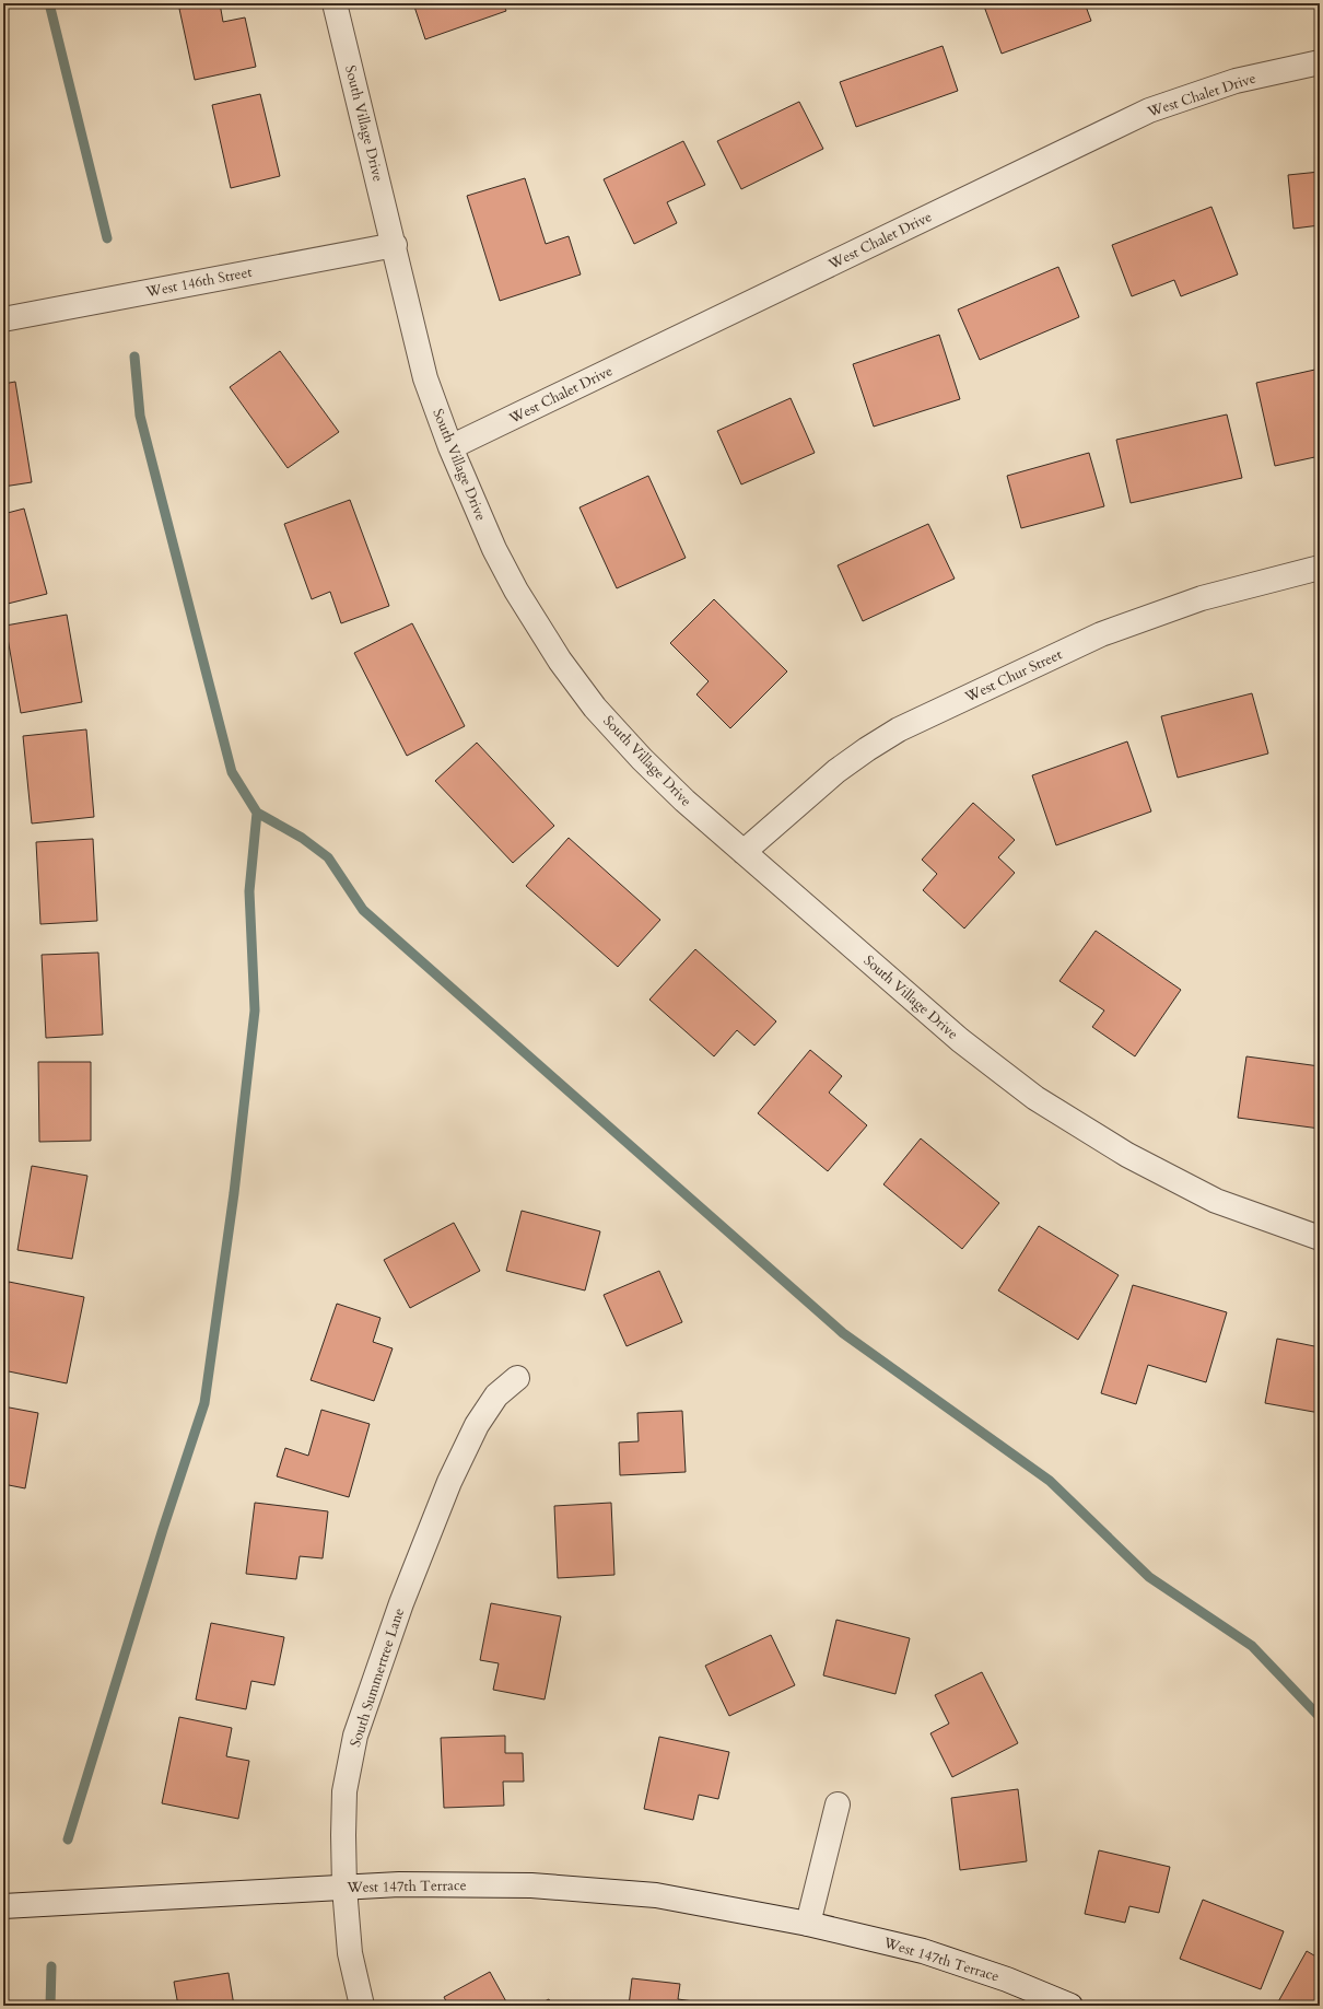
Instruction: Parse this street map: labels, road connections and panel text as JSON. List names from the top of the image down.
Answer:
{
  "streets": {
    "street": [
      "West Chalet Drive",
      "South Village Drive",
      "West 146th Street",
      "West Chur Street",
      "South Summertree Lane",
      "West 147th Terrace"
    ]
  },
  "crossings": [
    ["West Chalet Drive", "South Village Drive"],
    ["South Village Drive", "West 146th Street"],
    ["South Village Drive", "West Chur Street"],
    ["South Summertree Lane", "West 147th Terrace"]
  ]
}
